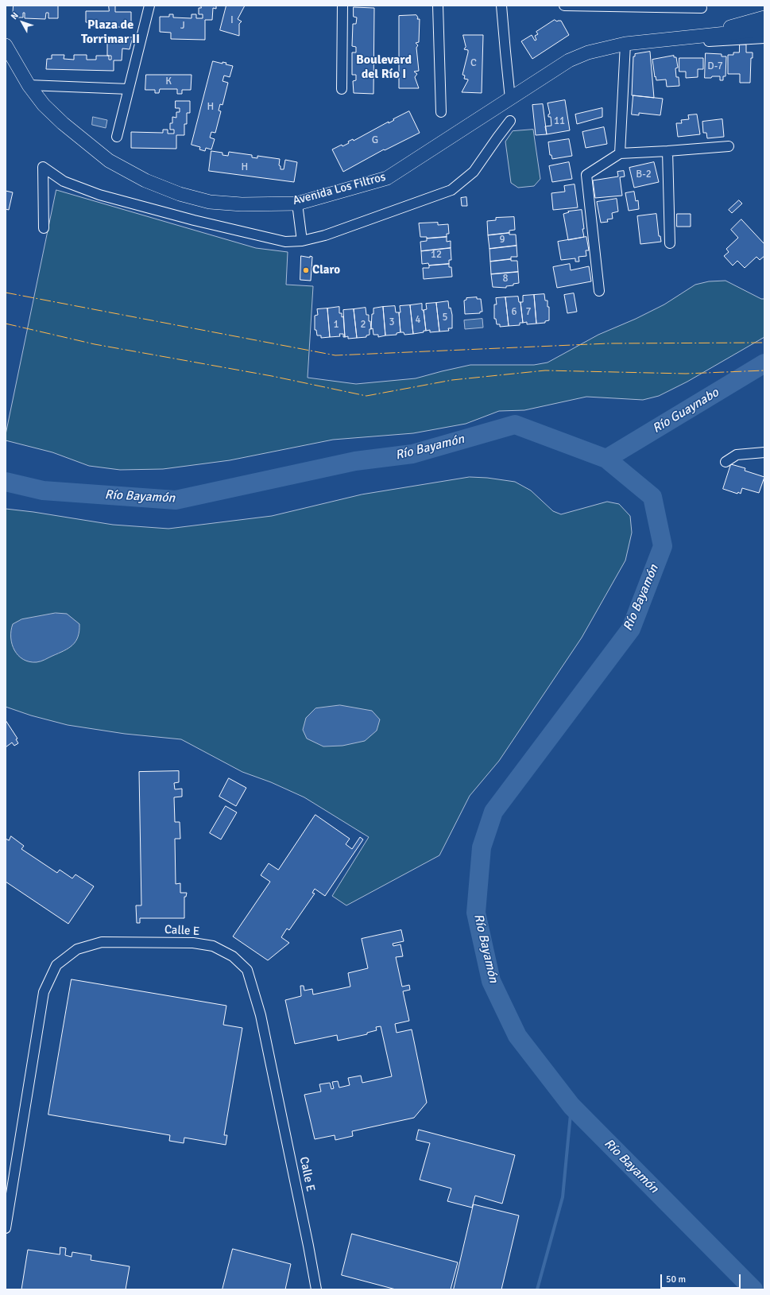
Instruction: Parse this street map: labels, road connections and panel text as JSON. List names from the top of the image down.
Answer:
{
  "streets": {
    "main road": ["Avenida Los Filtros"],
    "street": ["Calle E"]
  },
  "districts": ["Plaza de Torrimar II", "Boulevard del Río I"],
  "water": ["Río Guaynabo", "Río Bayamón"],
  "places": ["Claro"],
  "house_numbers": [
    "I",
    "J",
    "C",
    "D-7",
    "K",
    "H",
    "11",
    "G",
    "H",
    "B-2",
    "9",
    "12",
    "8",
    "6",
    "7",
    "5",
    "4",
    "3",
    "1",
    "2"
  ],
  "scale_bar": "50 m",
  "north": "top left"
}
